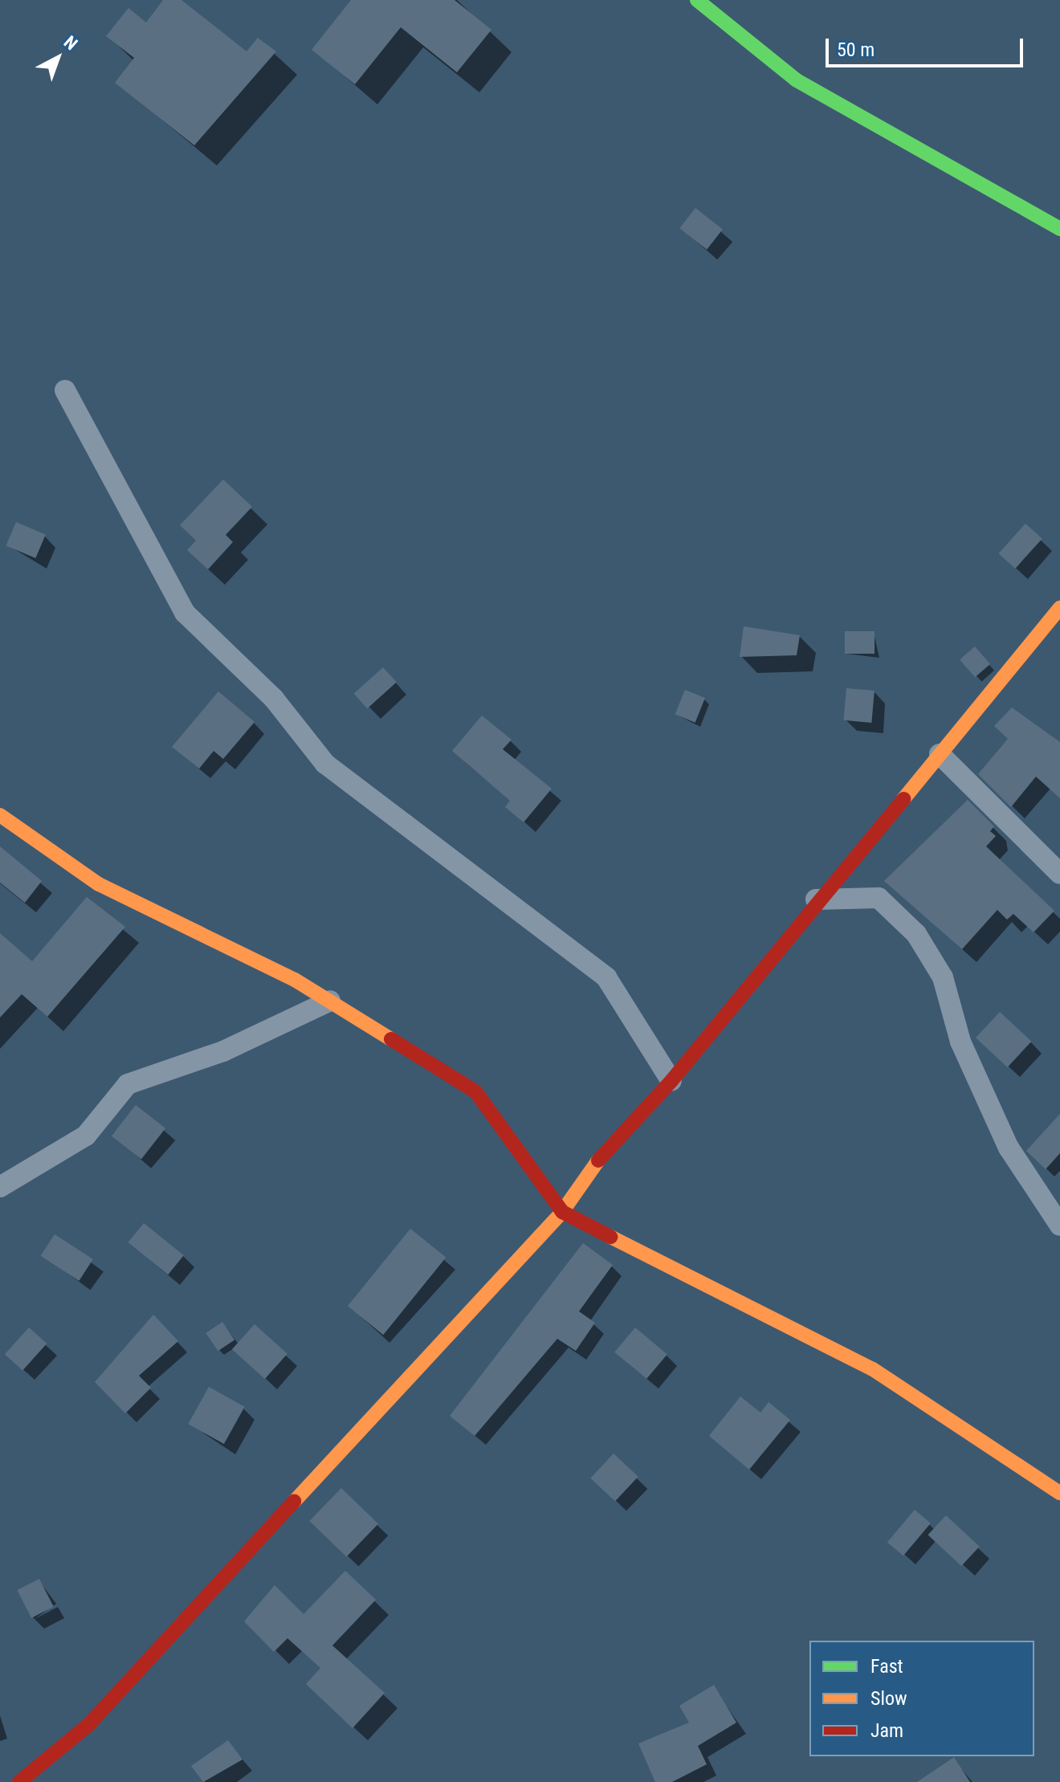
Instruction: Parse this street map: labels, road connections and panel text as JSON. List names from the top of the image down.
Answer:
{
  "legend": ["Fast", "Slow", "Jam"],
  "scale_bar": "50 m",
  "north": "top right"
}
